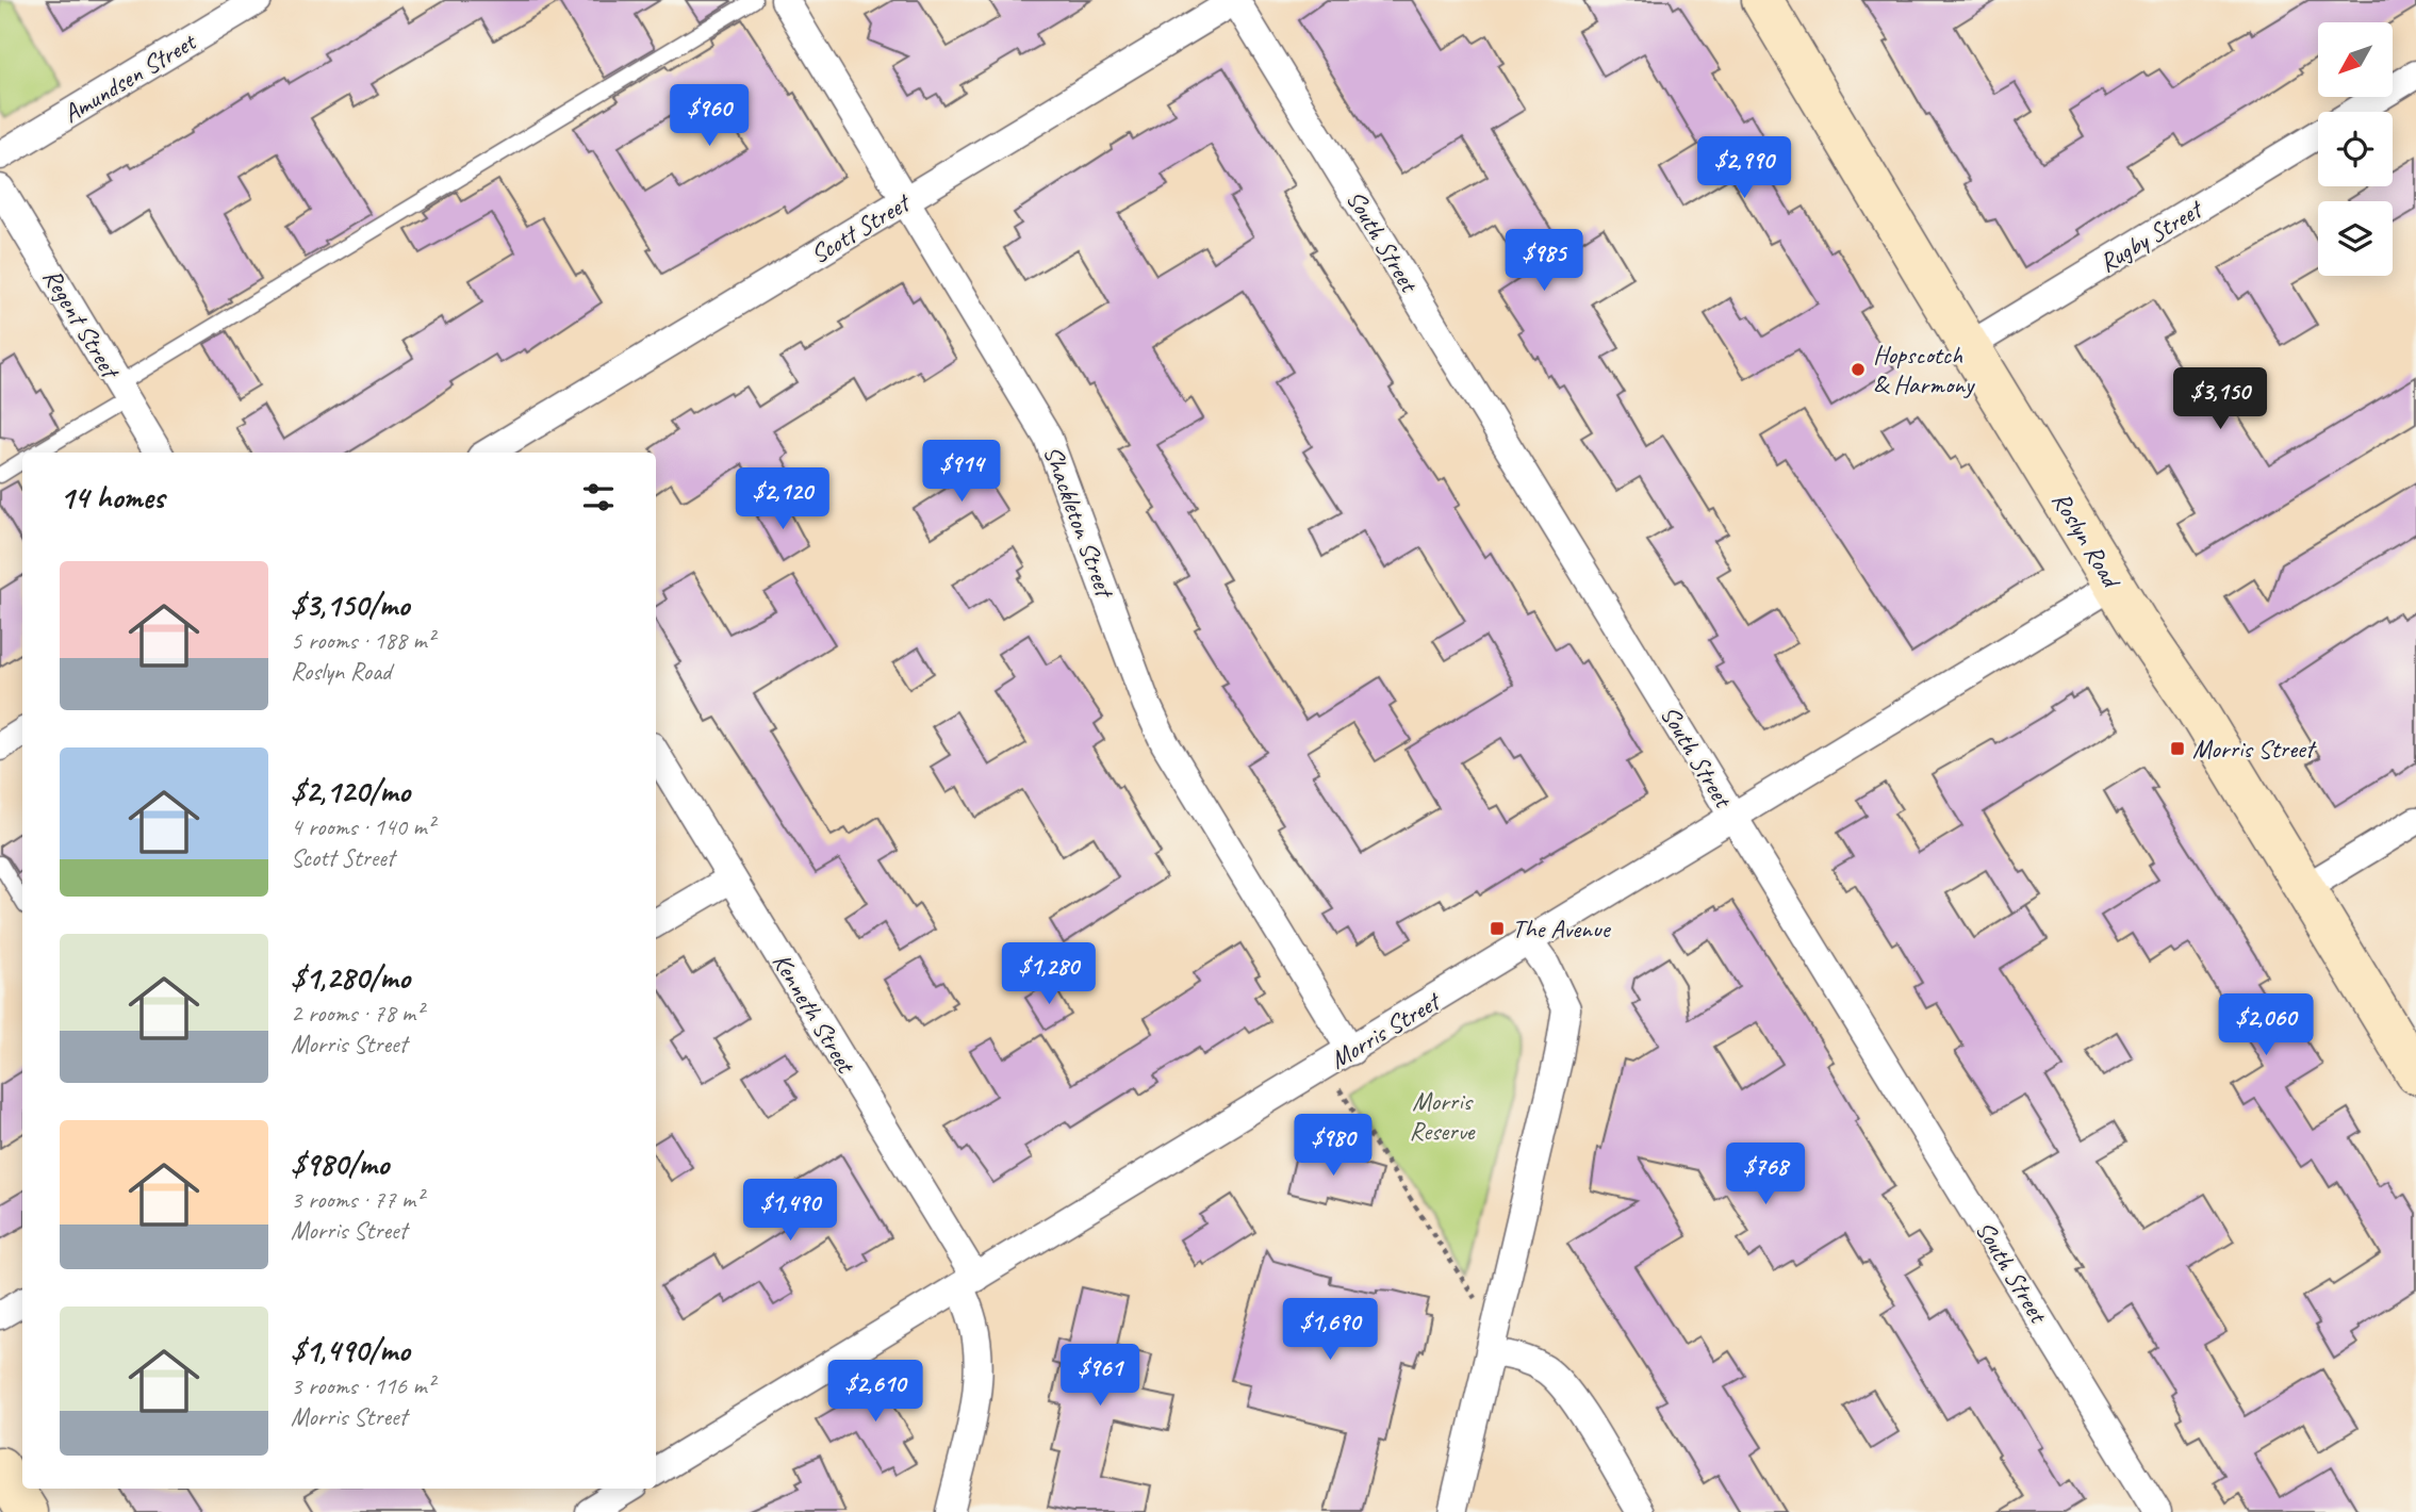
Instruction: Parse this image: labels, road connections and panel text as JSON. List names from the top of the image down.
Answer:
{
  "streets": {
    "street": [
      "Amundsen Street",
      "Scott Street",
      "Rugby Street",
      "South Street",
      "Regent Street",
      "Shackleton Street",
      "Roslyn Road",
      "Kenneth Street",
      "Morris Street"
    ]
  },
  "crossings": [
    ["Scott Street", "South Street"],
    ["Scott Street", "Shackleton Street"],
    ["Rugby Street", "Roslyn Road"],
    ["South Street", "Morris Street"],
    ["Shackleton Street", "Morris Street"],
    ["Roslyn Road", "Morris Street"],
    ["Kenneth Street", "Morris Street"]
  ],
  "parks": ["Morris Reserve"],
  "places": {
    "other": ["Hopscotch & Harmony"],
    "transit": ["Morris Street", "The Avenue"]
  },
  "north": "bottom left",
  "page": {
    "price": [
      "$960",
      "$2,990",
      "$985",
      "$3,150",
      "$914",
      "$2,120",
      "$1,280",
      "$2,060",
      "$980",
      "$768",
      "$1,490",
      "$1,690",
      "$961",
      "$2,610"
    ],
    "heading": "14 homes",
    "list": [
      {
        "name": "$3,150/mo",
        "note": "5 rooms · 188 m² · Roslyn Road"
      },
      {
        "name": "$2,120/mo",
        "note": "4 rooms · 140 m² · Scott Street"
      },
      {
        "name": "$1,280/mo",
        "note": "2 rooms · 78 m² · Morris Street"
      },
      {
        "name": "$980/mo",
        "note": "3 rooms · 77 m² · Morris Street"
      },
      {
        "name": "$1,490/mo",
        "note": "3 rooms · 116 m² · Morris Street"
      }
    ]
  }
}
